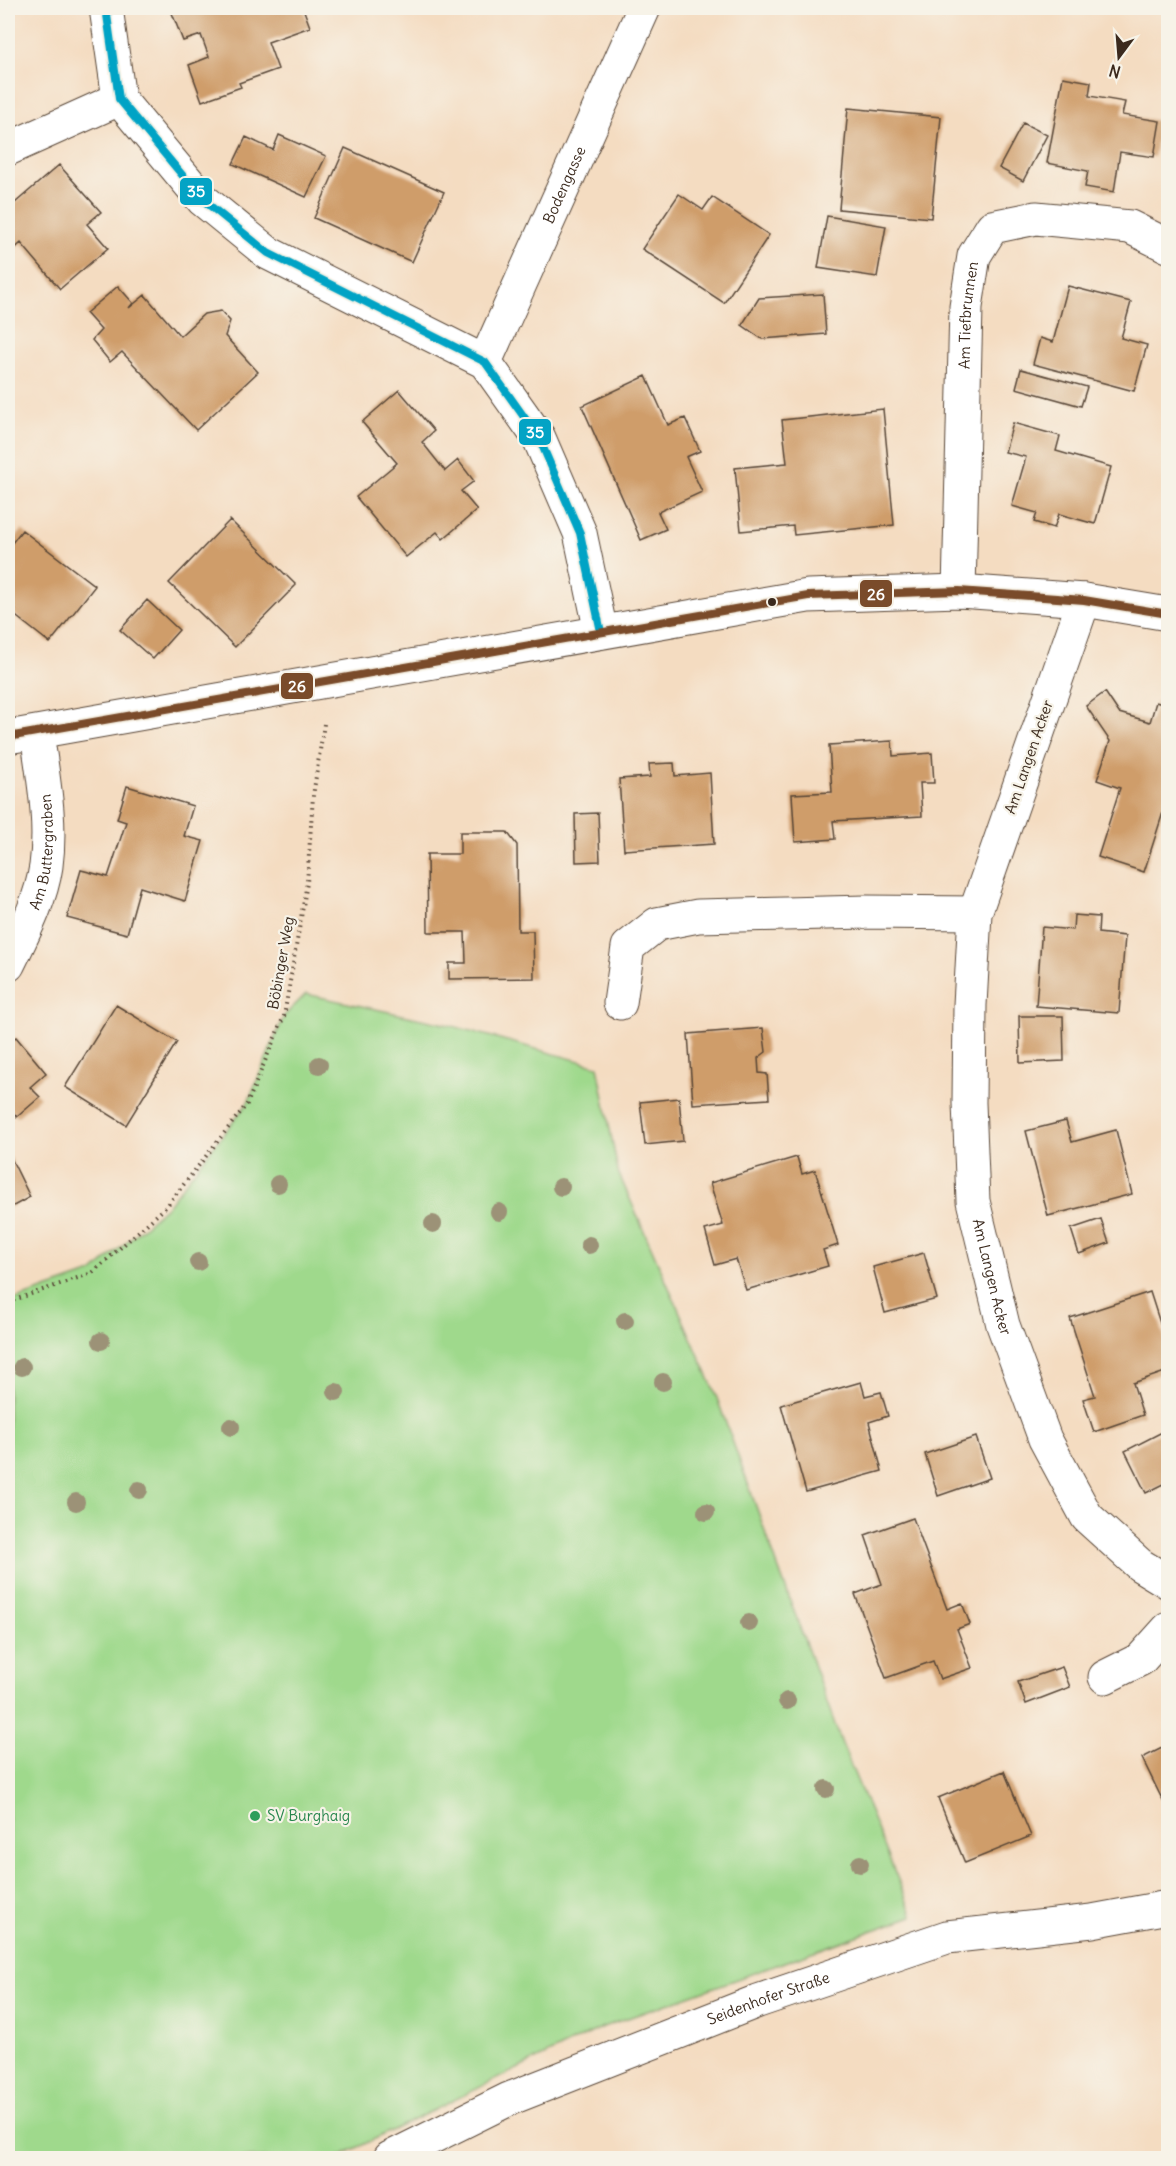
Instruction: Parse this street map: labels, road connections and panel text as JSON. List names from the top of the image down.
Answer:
{
  "streets": {
    "street": [
      "Bodengasse",
      "Am Tiefbrunnen",
      "Am Langen Acker",
      "Am Buttergraben",
      "Seidenhofer Straße"
    ],
    "path": ["Böbinger Weg"]
  },
  "places": ["SV Burghaig"],
  "lines": ["transit line 35", "transit line 26"],
  "north": "bottom"
}
